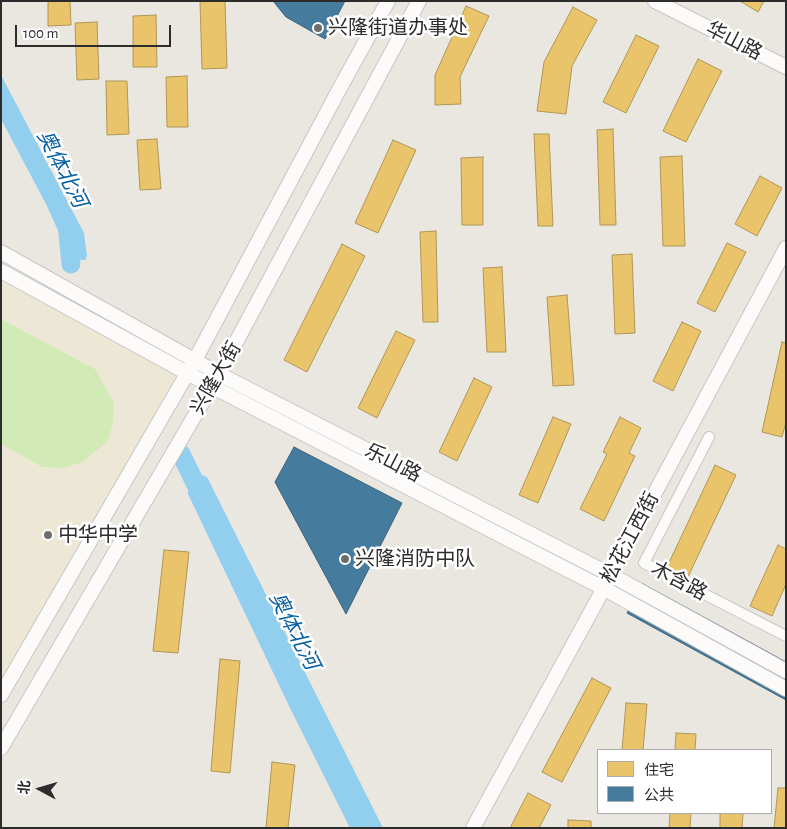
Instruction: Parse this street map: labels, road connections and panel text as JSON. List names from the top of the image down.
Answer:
{
  "streets": {
    "street": [
      "华山路",
      "兴隆大街",
      "乐山路",
      "松花江西街",
      "木含路"
    ]
  },
  "crossings": [
    ["兴隆大街", "乐山路"],
    ["乐山路", "松花江西街"]
  ],
  "water": ["奥体北河"],
  "places": ["兴隆街道办事处", "中华中学", "兴隆消防中队"],
  "legend": ["住宅", "公共"],
  "scale_bar": "100 m",
  "north": "left"
}
